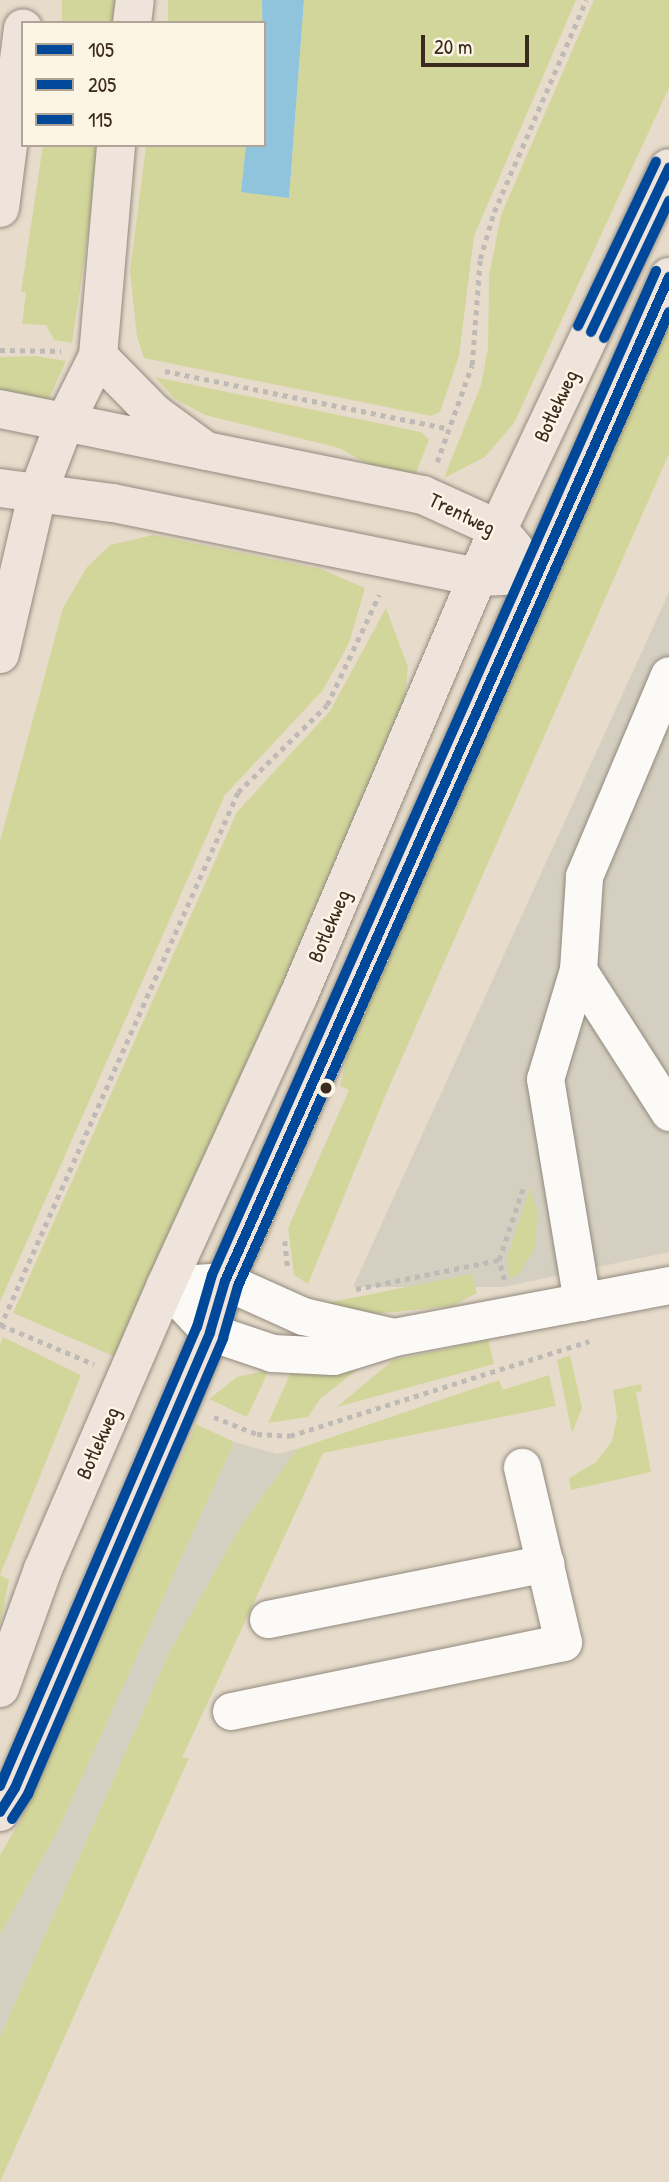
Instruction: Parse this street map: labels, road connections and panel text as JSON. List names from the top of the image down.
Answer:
{
  "streets": {
    "main road": ["Botlekweg", "Trentweg"]
  },
  "crossings": [
    ["Botlekweg", "Trentweg"]
  ],
  "lines": ["transit line 115", "transit line 105", "transit line 205"],
  "legend": ["105", "205", "115"],
  "scale_bar": "20 m"
}
